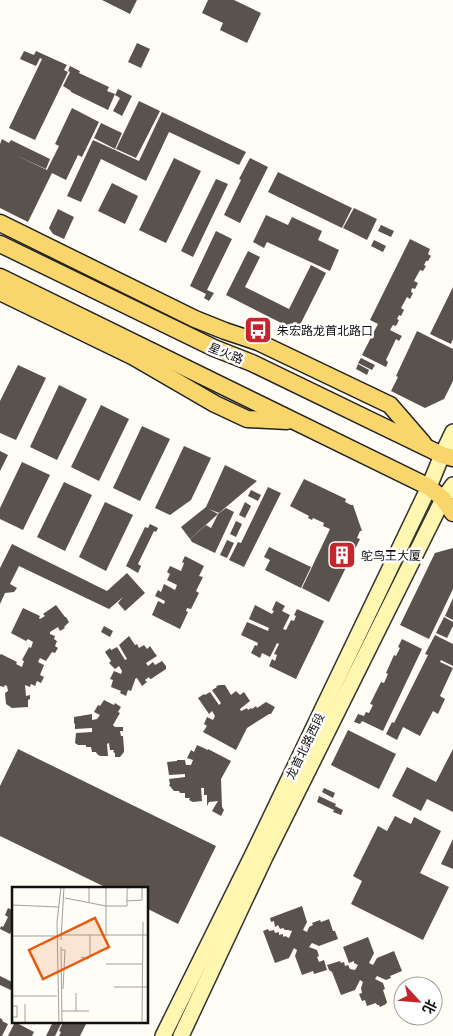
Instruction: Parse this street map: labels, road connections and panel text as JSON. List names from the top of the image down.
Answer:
{
  "streets": {
    "main road": ["星火路"],
    "street": ["龙首北路西段"]
  },
  "crossings": [
    ["星火路", "龙首北路西段"]
  ],
  "places": {
    "bus stop": ["朱宏路龙首北路口"],
    "building": ["鸵鸟王大厦"]
  },
  "north": "bottom right"
}
